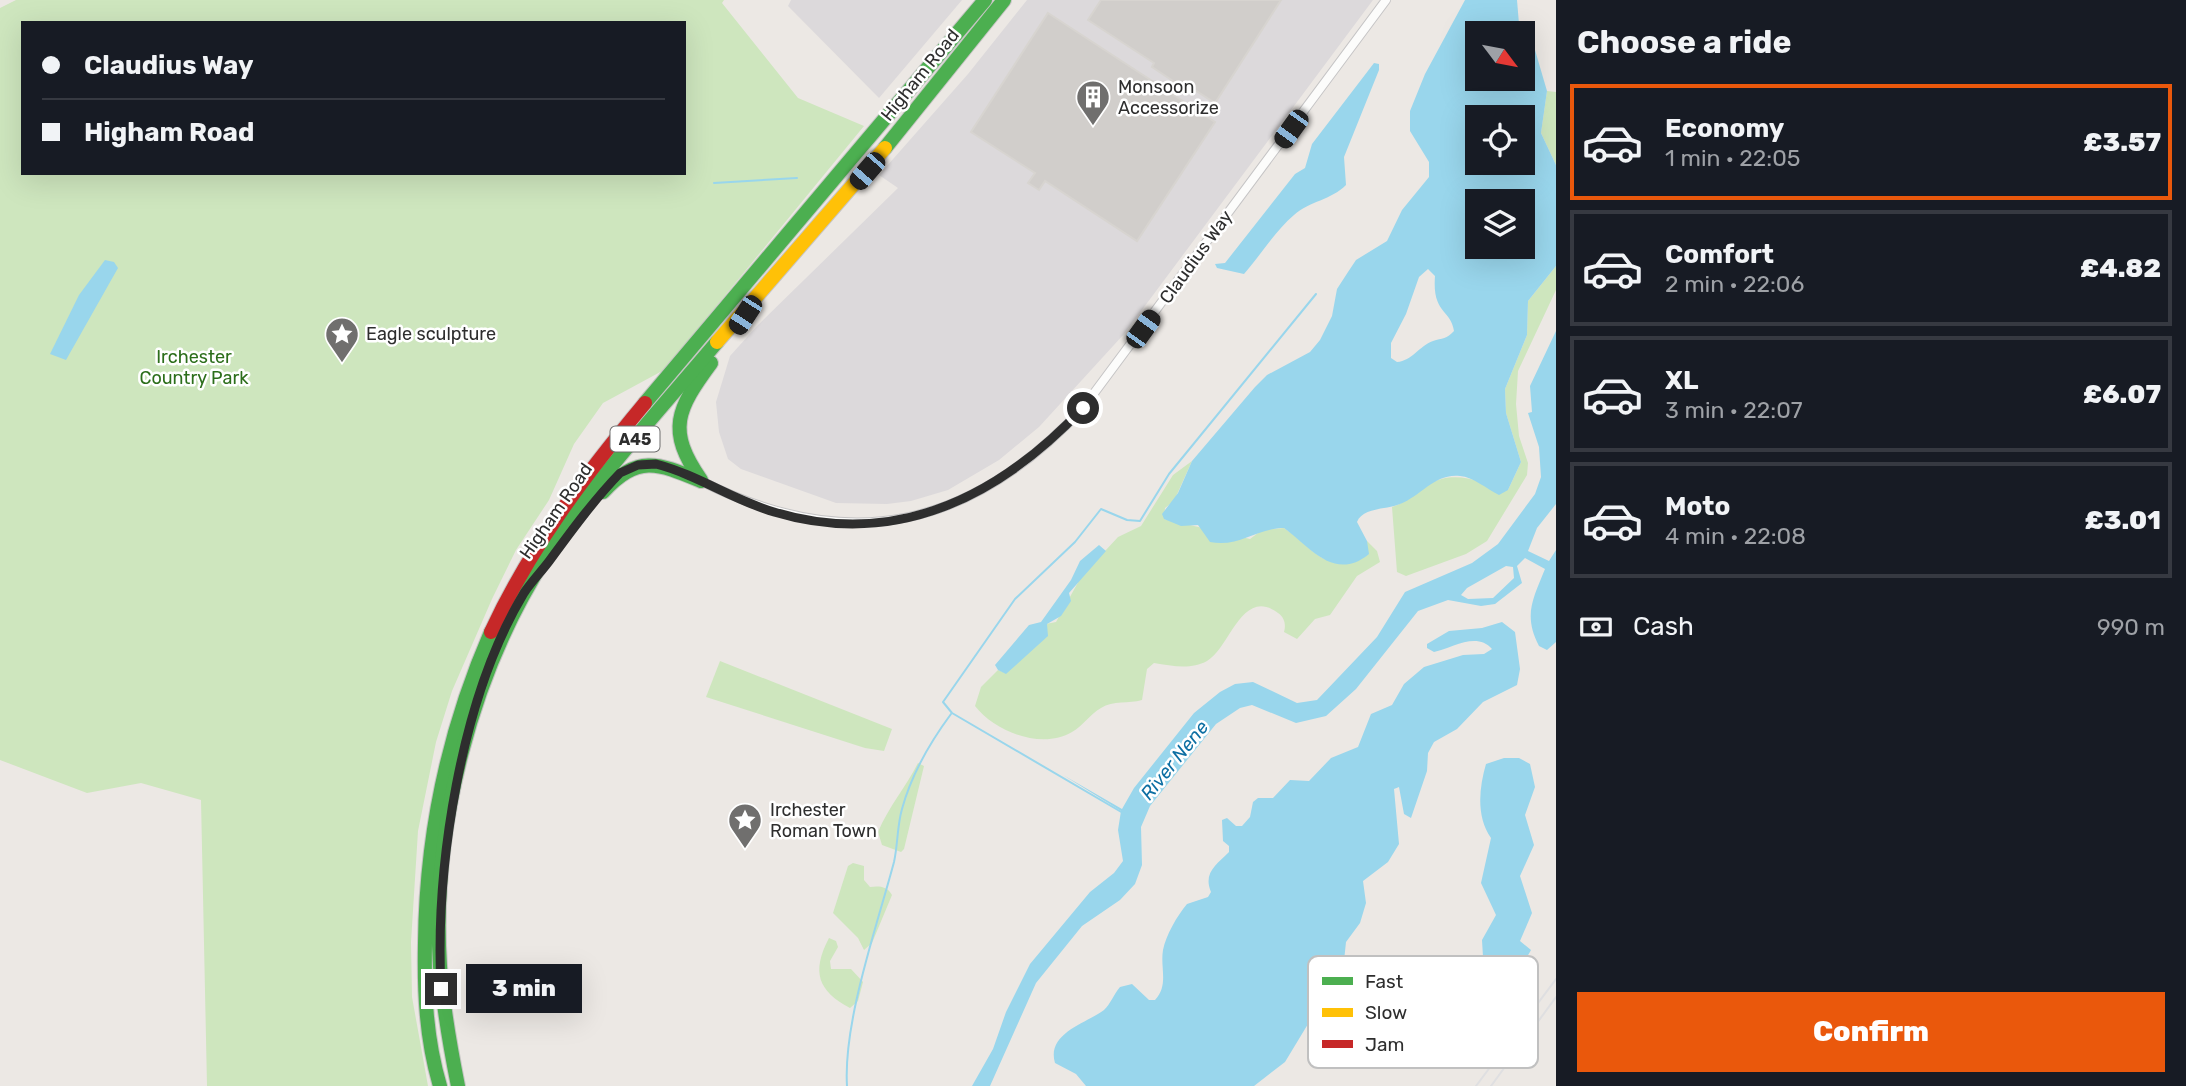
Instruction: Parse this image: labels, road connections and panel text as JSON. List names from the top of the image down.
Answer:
{
  "streets": {
    "highway": ["Higham Road", "A45"],
    "street": ["Claudius Way"]
  },
  "water": ["River Nene"],
  "parks": ["Irchester Country Park"],
  "places": {
    "building": ["Monsoon Accessorize"],
    "place": ["Eagle sculpture", "Irchester Roman Town"]
  },
  "legend": ["Fast", "Slow", "Jam"],
  "north": "bottom right",
  "page": {
    "heading": "Choose a ride",
    "banner": ["Claudius Way", "Higham Road"],
    "list": [
      {
        "name": "Economy",
        "note": "1 min · 22:05",
        "value": "£3.57"
      },
      {
        "name": "Comfort",
        "note": "2 min · 22:06",
        "value": "£4.82"
      },
      {
        "name": "XL",
        "note": "3 min · 22:07",
        "value": "£6.07"
      },
      {
        "name": "Moto",
        "note": "4 min · 22:08",
        "value": "£3.01"
      }
    ],
    "pay": ["Cash", "990 m"],
    "bubble": "3 min",
    "buttons": "Confirm"
  }
}
